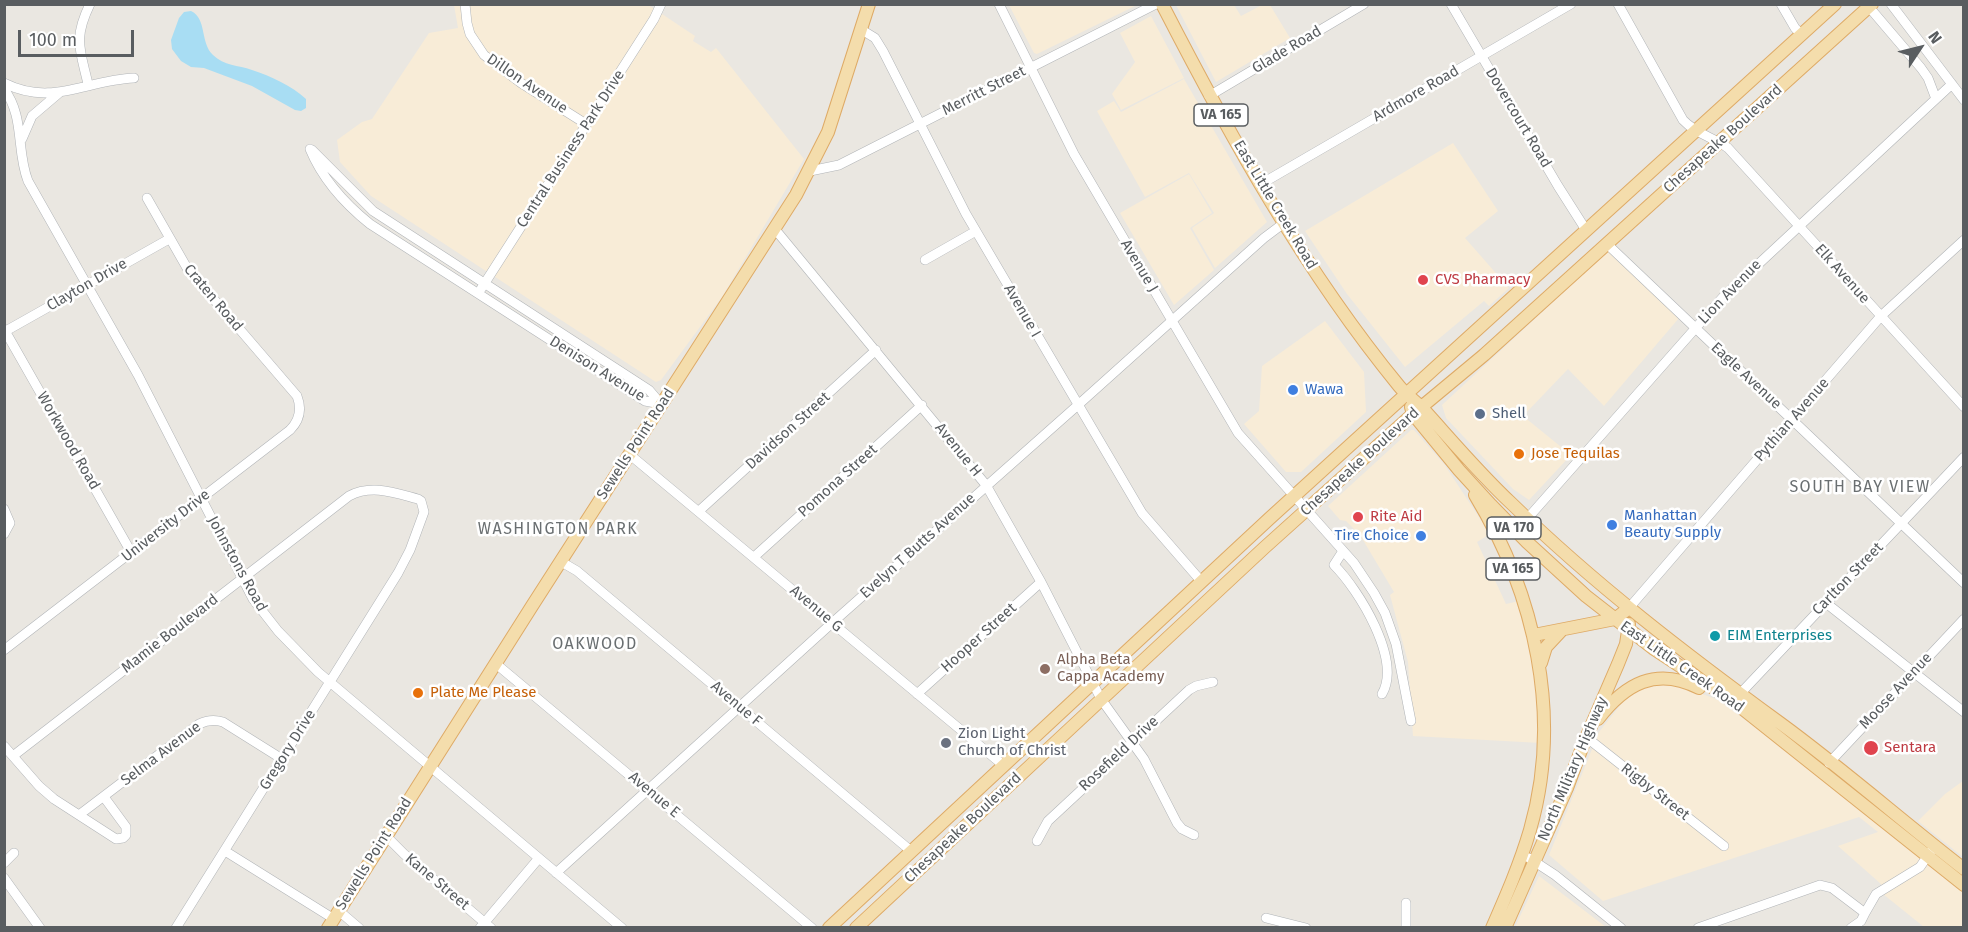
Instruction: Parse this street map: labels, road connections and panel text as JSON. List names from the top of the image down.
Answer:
{
  "streets": {
    "main road": [
      "VA 165",
      "Chesapeake Boulevard",
      "East Little Creek Road",
      "Sewells Point Road",
      "VA 170",
      "North Military Highway"
    ],
    "street": [
      "Glade Road",
      "Dillon Avenue",
      "Merritt Street",
      "Ardmore Road",
      "Dovercourt Road",
      "Central Business Park Drive",
      "Avenue J",
      "Elk Avenue",
      "Clayton Drive",
      "Lion Avenue",
      "Craten Road",
      "Avenue I",
      "Denison Avenue",
      "Eagle Avenue",
      "Pythian Avenue",
      "Davidson Street",
      "Workwood Road",
      "Avenue H",
      "Pomona Street",
      "University Drive",
      "Evelyn T Butts Avenue",
      "Johnstons Road",
      "Carlton Street",
      "Avenue G",
      "Mamie Boulevard",
      "Hooper Street",
      "Moose Avenue",
      "Avenue F",
      "Gregory Drive",
      "Selma Avenue",
      "Rosefield Drive",
      "Rigby Street",
      "Avenue E",
      "Kane Street"
    ]
  },
  "crossings": [
    ["Glade Road", "East Little Creek Road"],
    ["Dillon Avenue", "Central Business Park Drive"],
    ["Merritt Street", "Avenue J"],
    ["Merritt Street", "Avenue I"],
    ["Merritt Street", "Sewells Point Road"],
    ["Ardmore Road", "Dovercourt Road"],
    ["Ardmore Road", "East Little Creek Road"],
    ["Dovercourt Road", "Chesapeake Boulevard"],
    ["Chesapeake Boulevard", "East Little Creek Road"],
    ["Chesapeake Boulevard", "Avenue J"],
    ["Chesapeake Boulevard", "Elk Avenue"],
    ["Chesapeake Boulevard", "Avenue I"],
    ["Chesapeake Boulevard", "Eagle Avenue"],
    ["Chesapeake Boulevard", "Avenue H"],
    ["Chesapeake Boulevard", "Avenue G"],
    ["Chesapeake Boulevard", "Avenue F"],
    ["Central Business Park Drive", "Denison Avenue"],
    ["East Little Creek Road", "Lion Avenue"],
    ["East Little Creek Road", "Pythian Avenue"],
    ["East Little Creek Road", "Evelyn T Butts Avenue"],
    ["East Little Creek Road", "Carlton Street"],
    ["East Little Creek Road", "Moose Avenue"],
    ["East Little Creek Road", "North Military Highway"],
    ["Avenue J", "Evelyn T Butts Avenue"],
    ["Elk Avenue", "Lion Avenue"],
    ["Elk Avenue", "Pythian Avenue"],
    ["Clayton Drive", "Craten Road"],
    ["Clayton Drive", "Workwood Road"],
    ["Clayton Drive", "Johnstons Road"],
    ["Lion Avenue", "Eagle Avenue"],
    ["Craten Road", "University Drive"],
    ["Avenue I", "Sewells Point Road"],
    ["Avenue I", "Evelyn T Butts Avenue"],
    ["Denison Avenue", "Sewells Point Road"],
    ["Eagle Avenue", "Pythian Avenue"],
    ["Eagle Avenue", "Carlton Street"],
    ["Pythian Avenue", "North Military Highway"],
    ["Davidson Street", "Avenue H"],
    ["Davidson Street", "Avenue G"],
    ["Workwood Road", "University Drive"],
    ["Sewells Point Road", "Avenue H"],
    ["Sewells Point Road", "Johnstons Road"],
    ["Sewells Point Road", "Avenue G"],
    ["Sewells Point Road", "Avenue F"],
    ["Sewells Point Road", "Avenue E"],
    ["Sewells Point Road", "Kane Street"],
    ["Avenue H", "Pomona Street"],
    ["Avenue H", "Evelyn T Butts Avenue"],
    ["Avenue H", "Hooper Street"],
    ["Avenue H", "Rosefield Drive"],
    ["Pomona Street", "Avenue G"],
    ["University Drive", "Johnstons Road"],
    ["Evelyn T Butts Avenue", "Johnstons Road"],
    ["Evelyn T Butts Avenue", "Avenue G"],
    ["Evelyn T Butts Avenue", "Avenue F"],
    ["Evelyn T Butts Avenue", "Avenue E"],
    ["Johnstons Road", "Mamie Boulevard"],
    ["Johnstons Road", "Gregory Drive"],
    ["Avenue G", "Hooper Street"],
    ["Mamie Boulevard", "Gregory Drive"],
    ["Gregory Drive", "Selma Avenue"],
    ["North Military Highway", "Rigby Street"]
  ],
  "districts": ["SOUTH BAY VIEW", "WASHINGTON PARK", "OAKWOOD"],
  "places": [
    "CVS Pharmacy",
    "Wawa",
    "Shell",
    "Jose Tequilas",
    "Rite Aid",
    "Manhattan Beauty Supply",
    "Tire Choice",
    "EIM Enterprises",
    "Alpha Beta Cappa Academy",
    "Plate Me Please",
    "Zion Light Church of Christ",
    "Sentara"
  ],
  "scale_bar": "100 m",
  "north": "top right"
}
